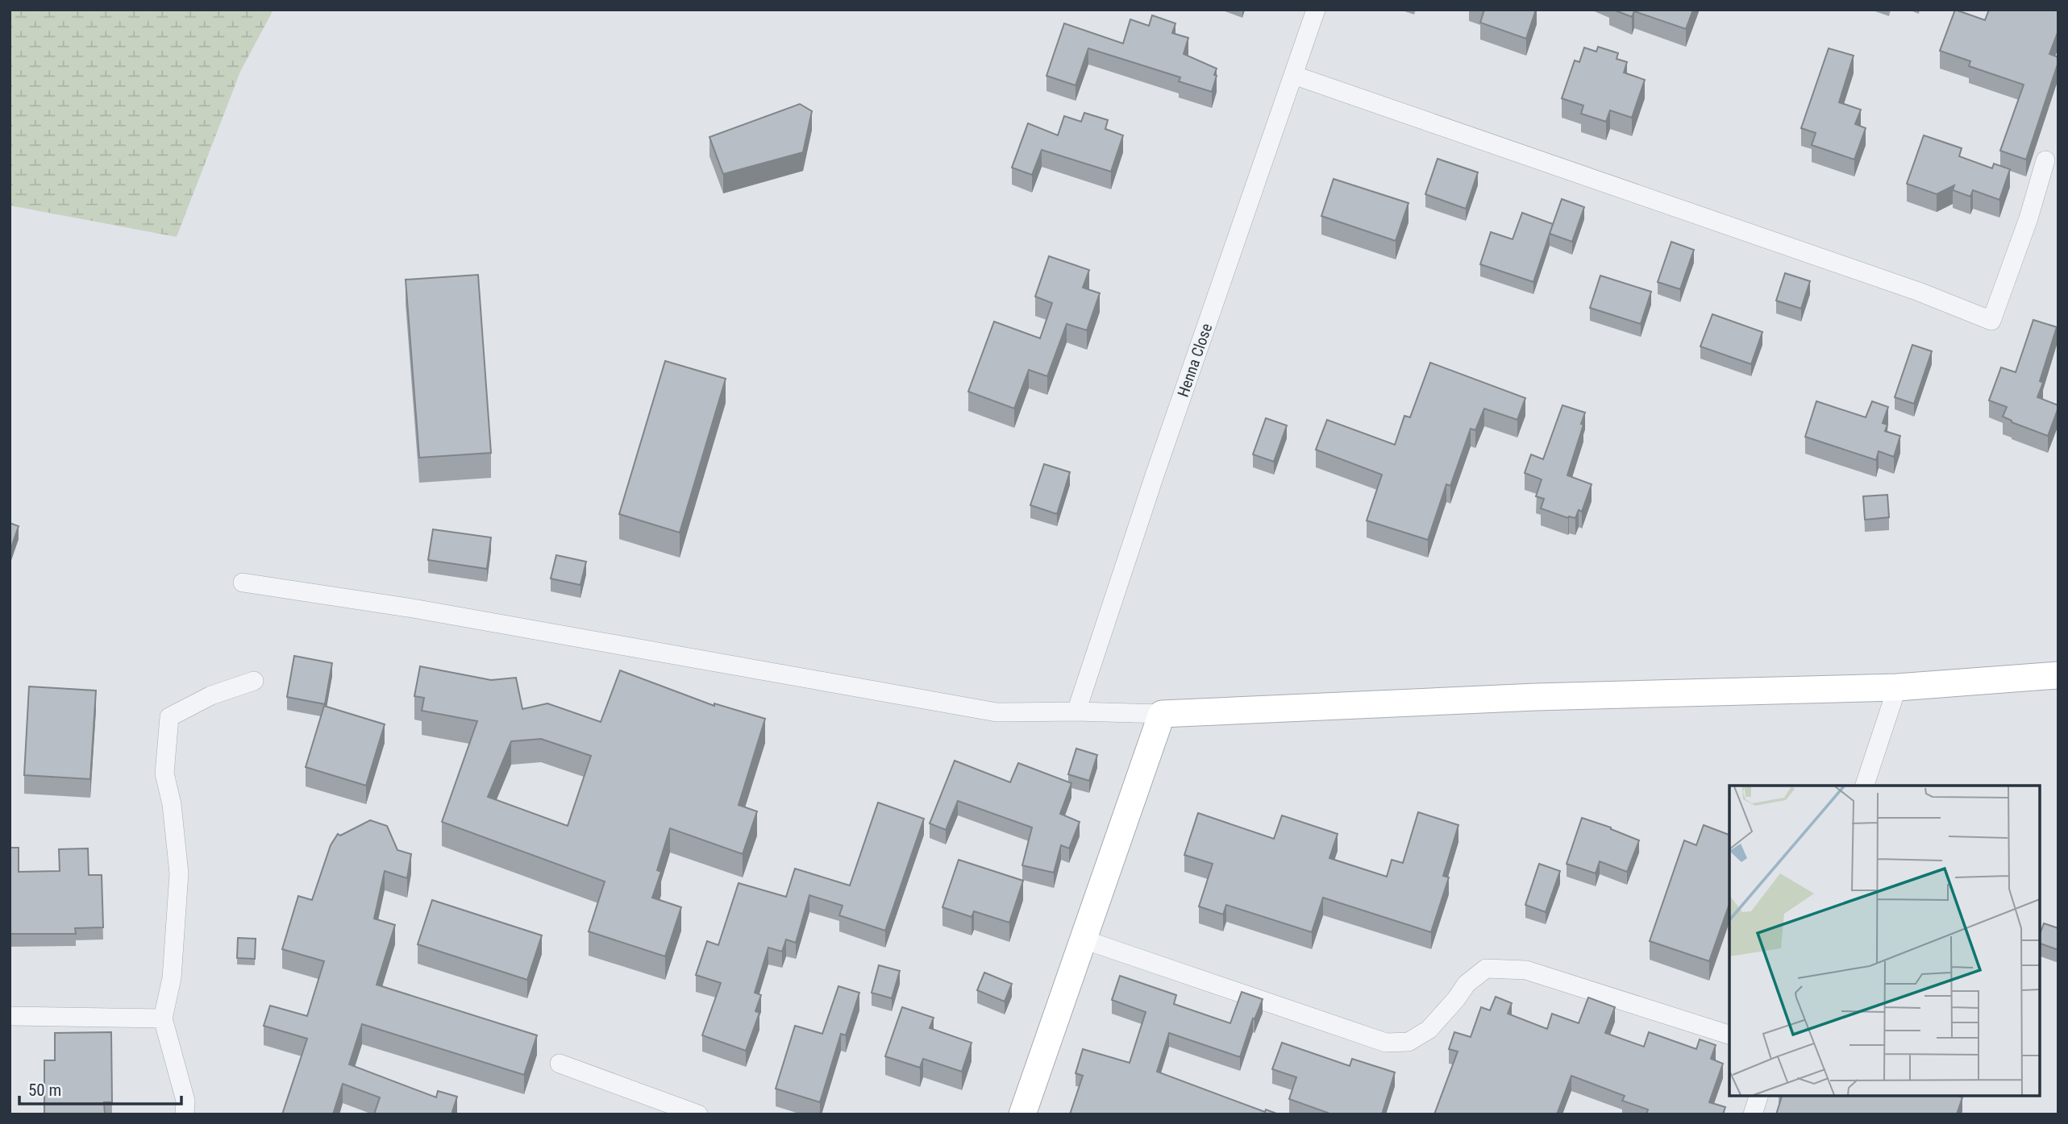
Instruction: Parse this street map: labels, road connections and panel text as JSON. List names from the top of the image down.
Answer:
{
  "streets": {
    "street": ["Henna Close"]
  },
  "scale_bar": "50 m"
}
